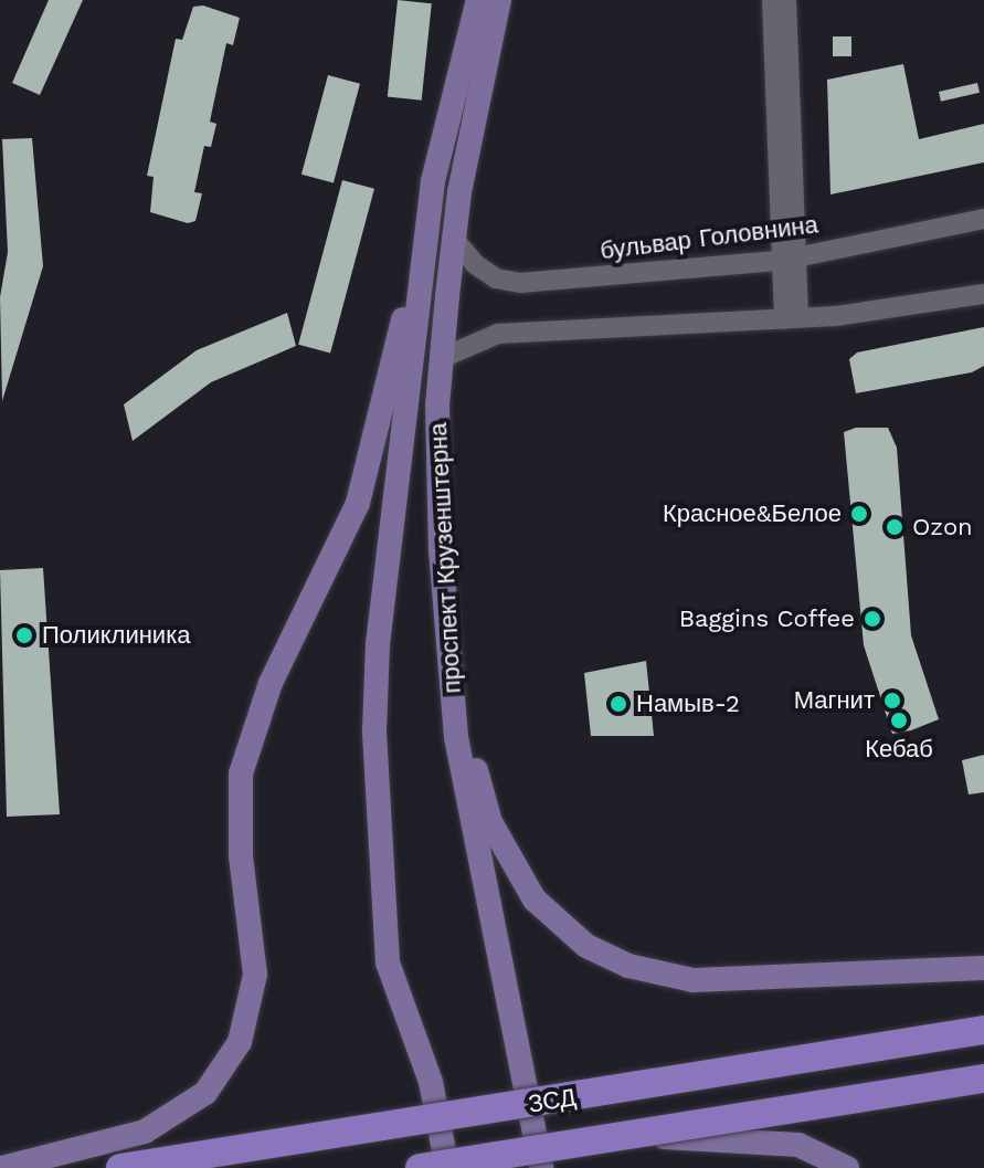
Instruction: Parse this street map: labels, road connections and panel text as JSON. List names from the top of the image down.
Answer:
{
  "streets": {
    "highway": ["ЗСД"],
    "main road": ["проспект Крузенштерна"],
    "street": ["бульвар Головнина"]
  },
  "crossings": [
    ["бульвар Головнина", "проспект Крузенштерна"]
  ],
  "places": [
    "Красное&Белое",
    "Ozon",
    "Baggins Coffee",
    "Поликлиника",
    "Магнит",
    "Намыв-2",
    "Кебаб"
  ]
}
